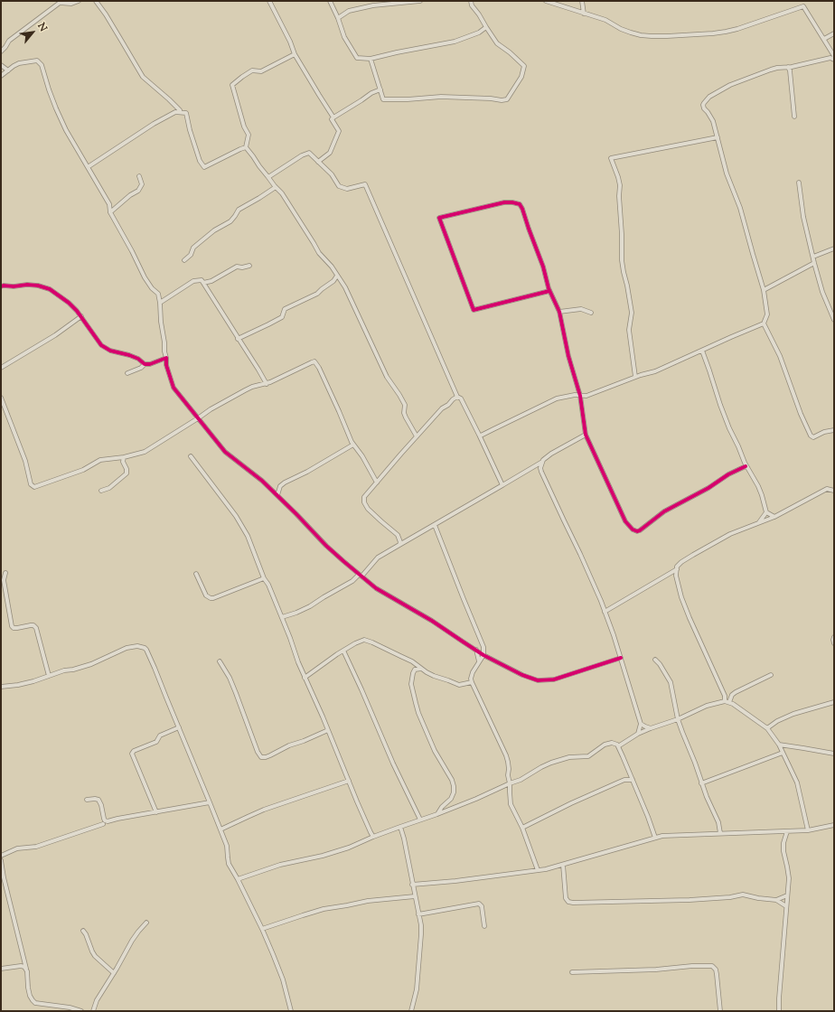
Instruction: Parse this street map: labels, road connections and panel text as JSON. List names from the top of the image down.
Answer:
{
  "north": "top right"
}
